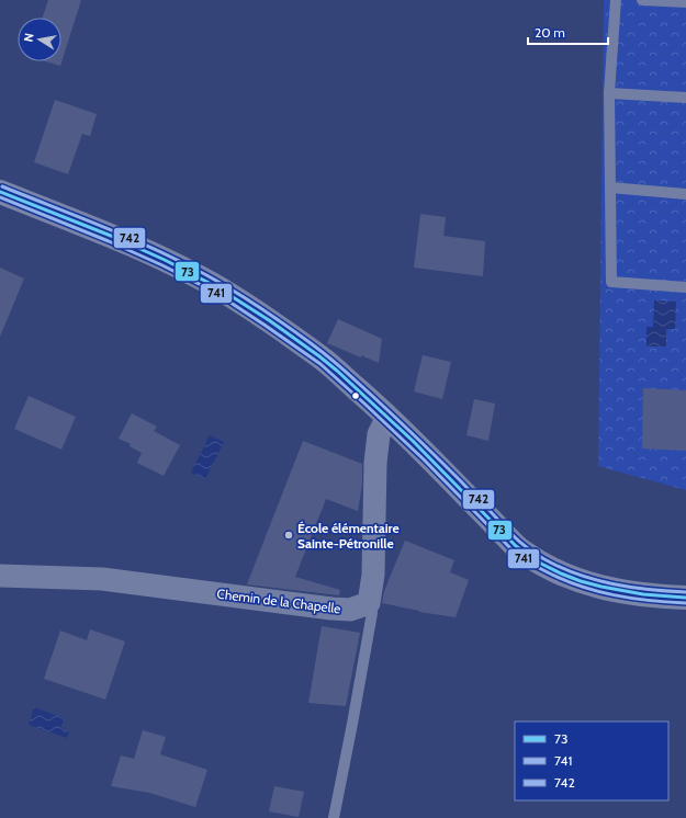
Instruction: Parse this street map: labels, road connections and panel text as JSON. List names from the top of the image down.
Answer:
{
  "streets": {
    "street": ["Chemin de la Chapelle"]
  },
  "places": ["École élémentaire Sainte-Pétronille"],
  "lines": ["transit line 742", "transit line 73", "transit line 741"],
  "legend": ["73", "741", "742"],
  "scale_bar": "20 m",
  "north": "left"
}
